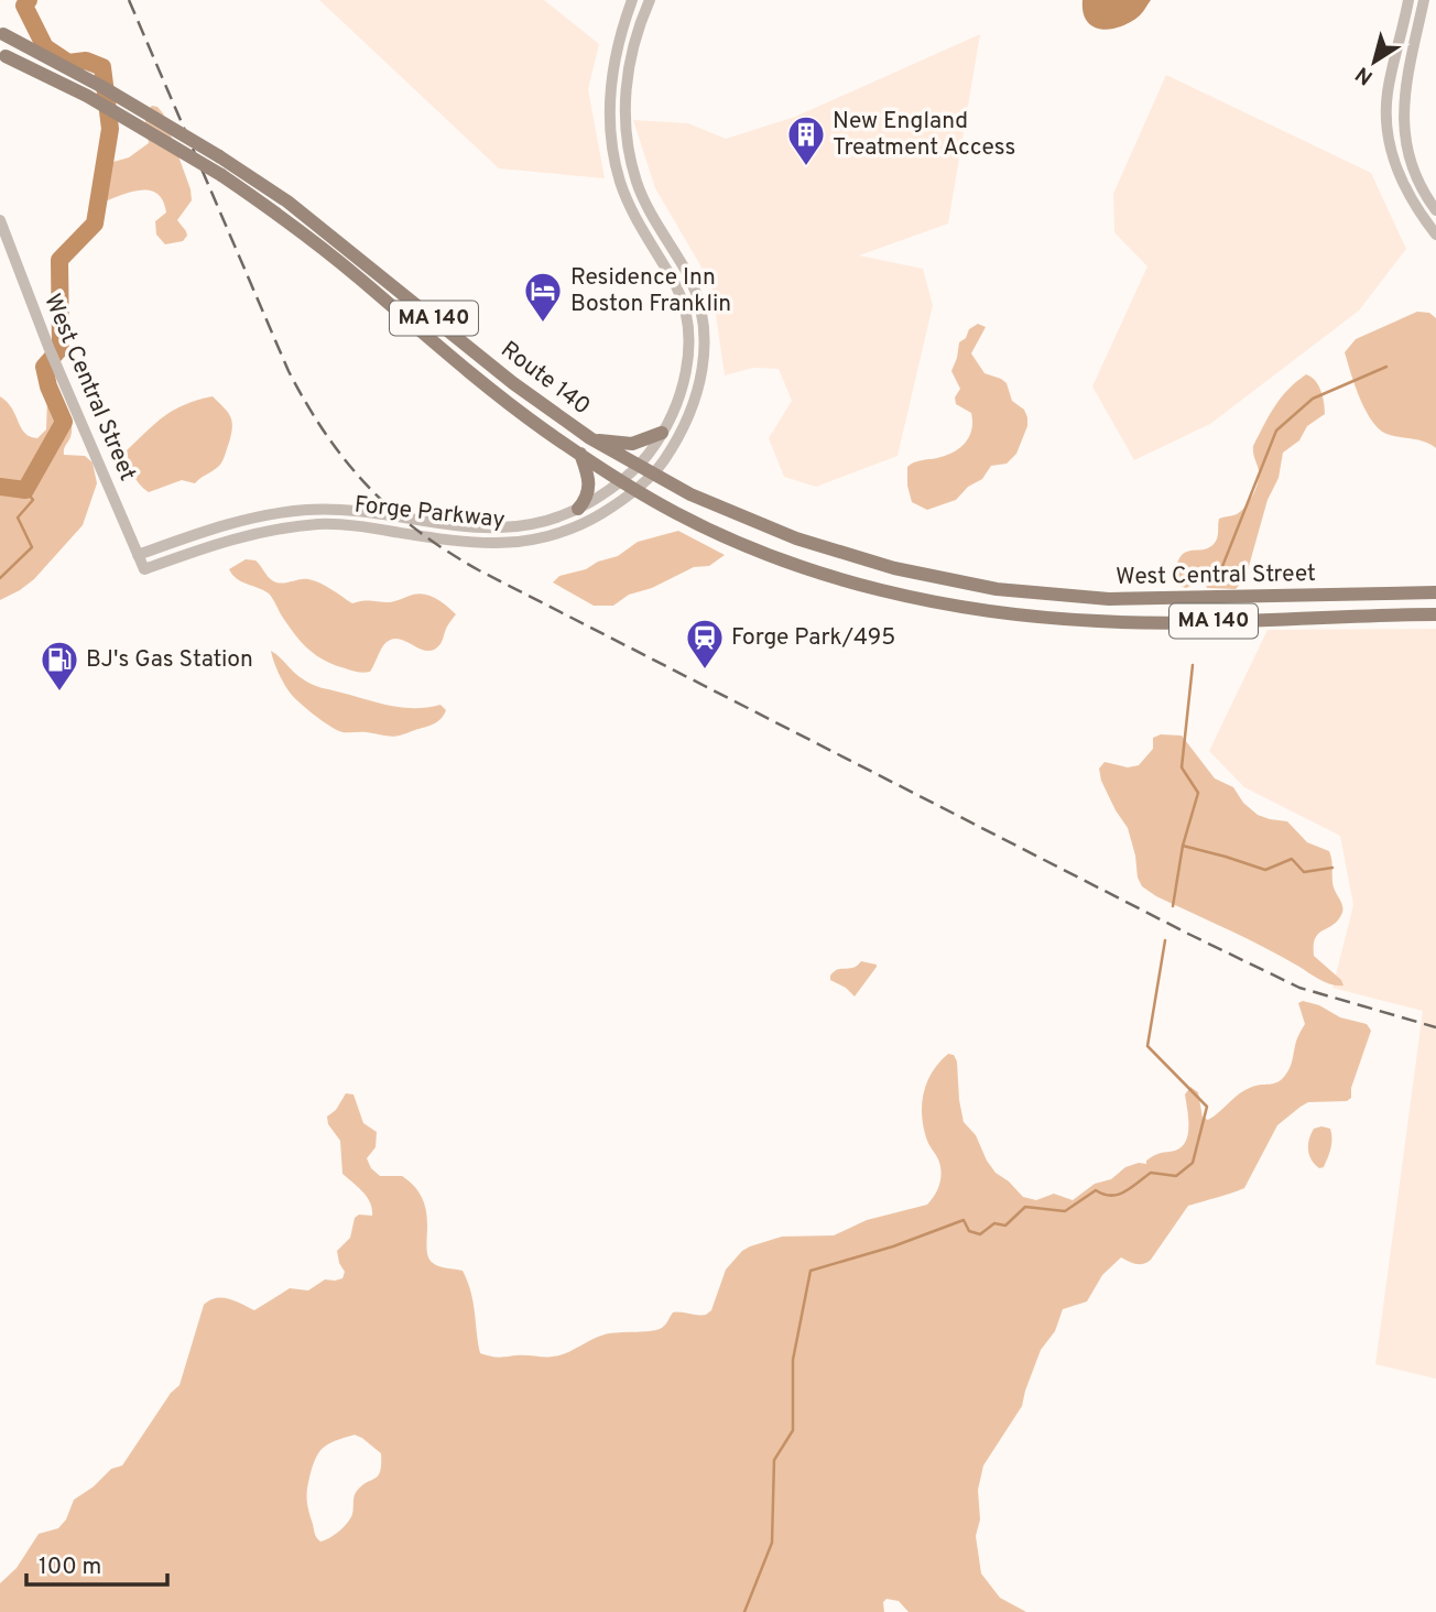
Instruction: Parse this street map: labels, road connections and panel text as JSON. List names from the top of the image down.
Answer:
{
  "streets": {
    "main road": ["MA 140", "Route 140", "West Central Street"],
    "street": ["Forge Parkway"]
  },
  "crossings": [
    ["Route 140", "West Central Street"],
    ["Route 140", "Forge Parkway"],
    ["West Central Street", "Forge Parkway"]
  ],
  "places": {
    "building": ["New England Treatment Access"],
    "hotel": ["Residence Inn Boston Franklin"],
    "station": ["Forge Park/495"],
    "fuel station": ["BJ's Gas Station"]
  },
  "scale_bar": "100 m",
  "north": "bottom left"
}
